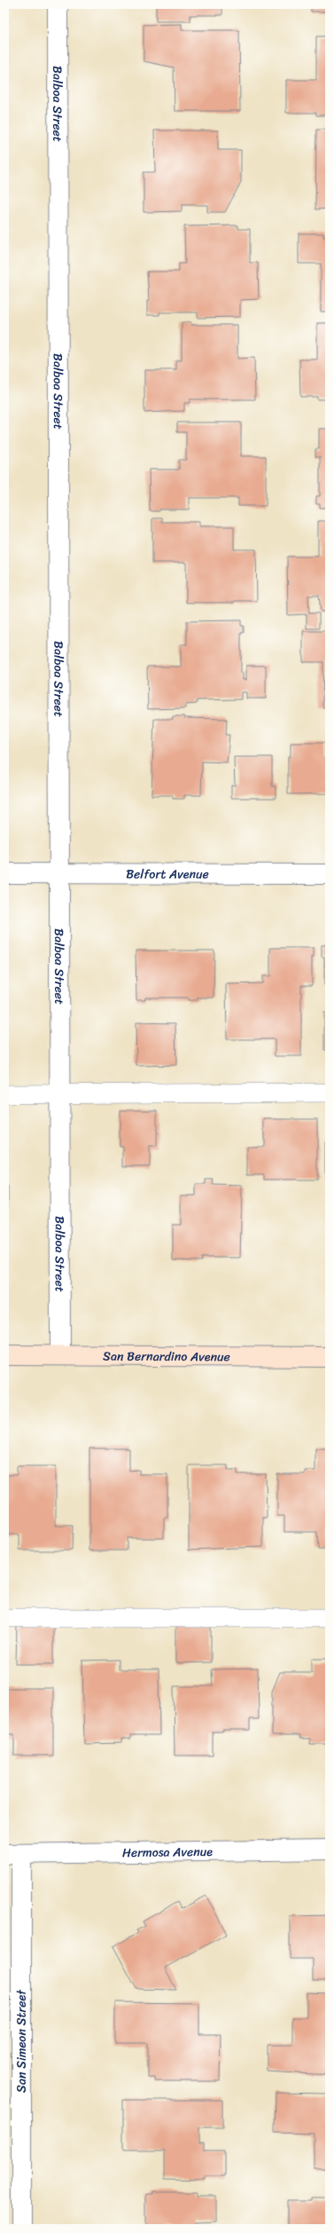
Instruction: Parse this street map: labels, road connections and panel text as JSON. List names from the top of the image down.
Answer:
{
  "streets": {
    "main road": ["San Bernardino Avenue"],
    "street": [
      "Balboa Street",
      "Belfort Avenue",
      "Hermosa Avenue",
      "San Simeon Street"
    ]
  },
  "crossings": [
    ["Balboa Street", "Belfort Avenue"],
    ["Balboa Street", "San Bernardino Avenue"],
    ["Hermosa Avenue", "San Simeon Street"]
  ]
}
